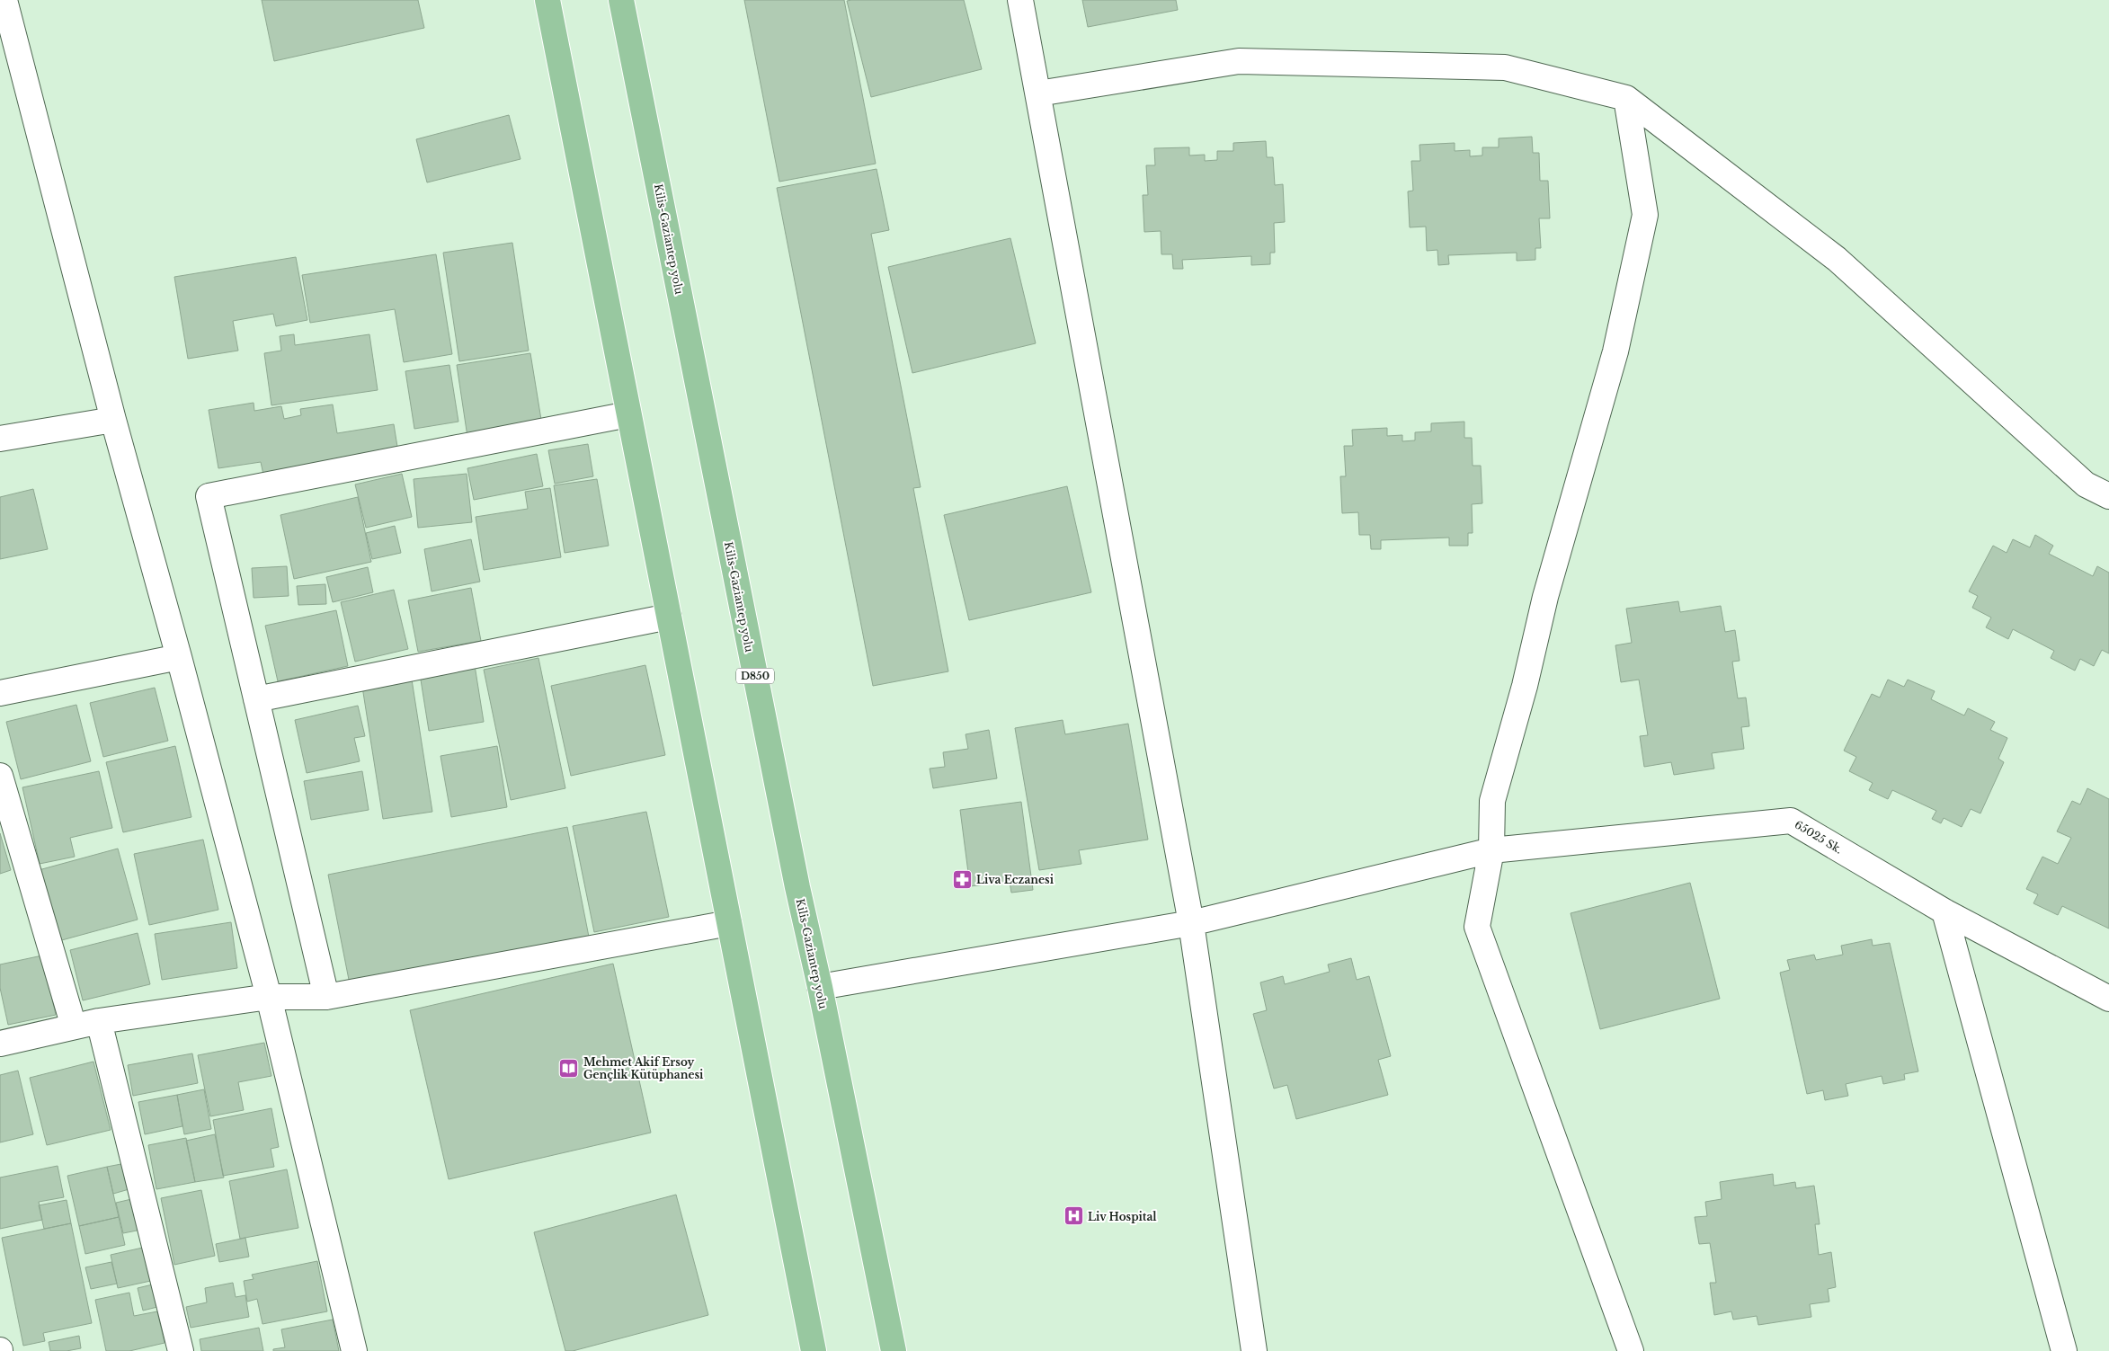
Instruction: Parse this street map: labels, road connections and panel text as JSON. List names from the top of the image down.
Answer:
{
  "streets": {
    "highway": ["Kilis-Gaziantep yolu", "D850"],
    "street": ["65025 Sk."]
  },
  "crossings": [
    ["Kilis-Gaziantep yolu", "65025 Sk."]
  ],
  "places": {
    "pharmacy": ["Liva Eczanesi"],
    "library": ["Mehmet Akif Ersoy Gençlik Kütüphanesi"],
    "hospital": ["Liv Hospital"]
  }
}
